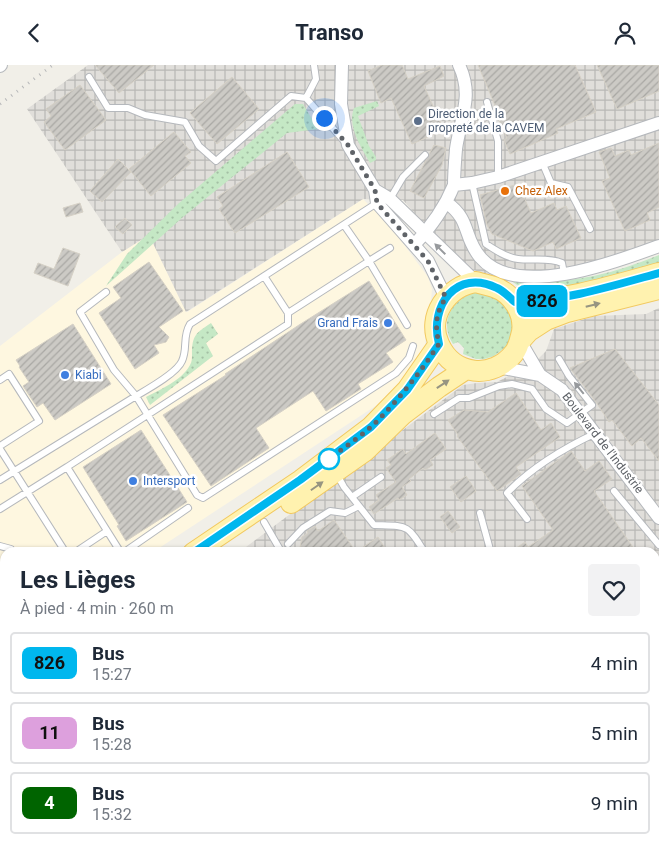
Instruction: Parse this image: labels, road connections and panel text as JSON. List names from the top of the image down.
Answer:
{
  "streets": {
    "street": ["Boulevard de l'Industrie"]
  },
  "places": [
    "Direction de la propreté de la CAVEM",
    "Chez Alex",
    "Grand Frais",
    "Kiabi",
    "Intersport"
  ],
  "lines": ["bus line 826"],
  "page": {
    "header": "Transo",
    "on_map": "826",
    "heading": ["Les Lièges", "À pied · 4 min · 260 m"],
    "list": [
      {
        "mark": "826",
        "name": "Bus",
        "note": "15:27",
        "value": "4 min"
      },
      {
        "mark": "11",
        "name": "Bus",
        "note": "15:28",
        "value": "5 min"
      },
      {
        "mark": "4",
        "name": "Bus",
        "note": "15:32",
        "value": "9 min"
      }
    ]
  }
}
